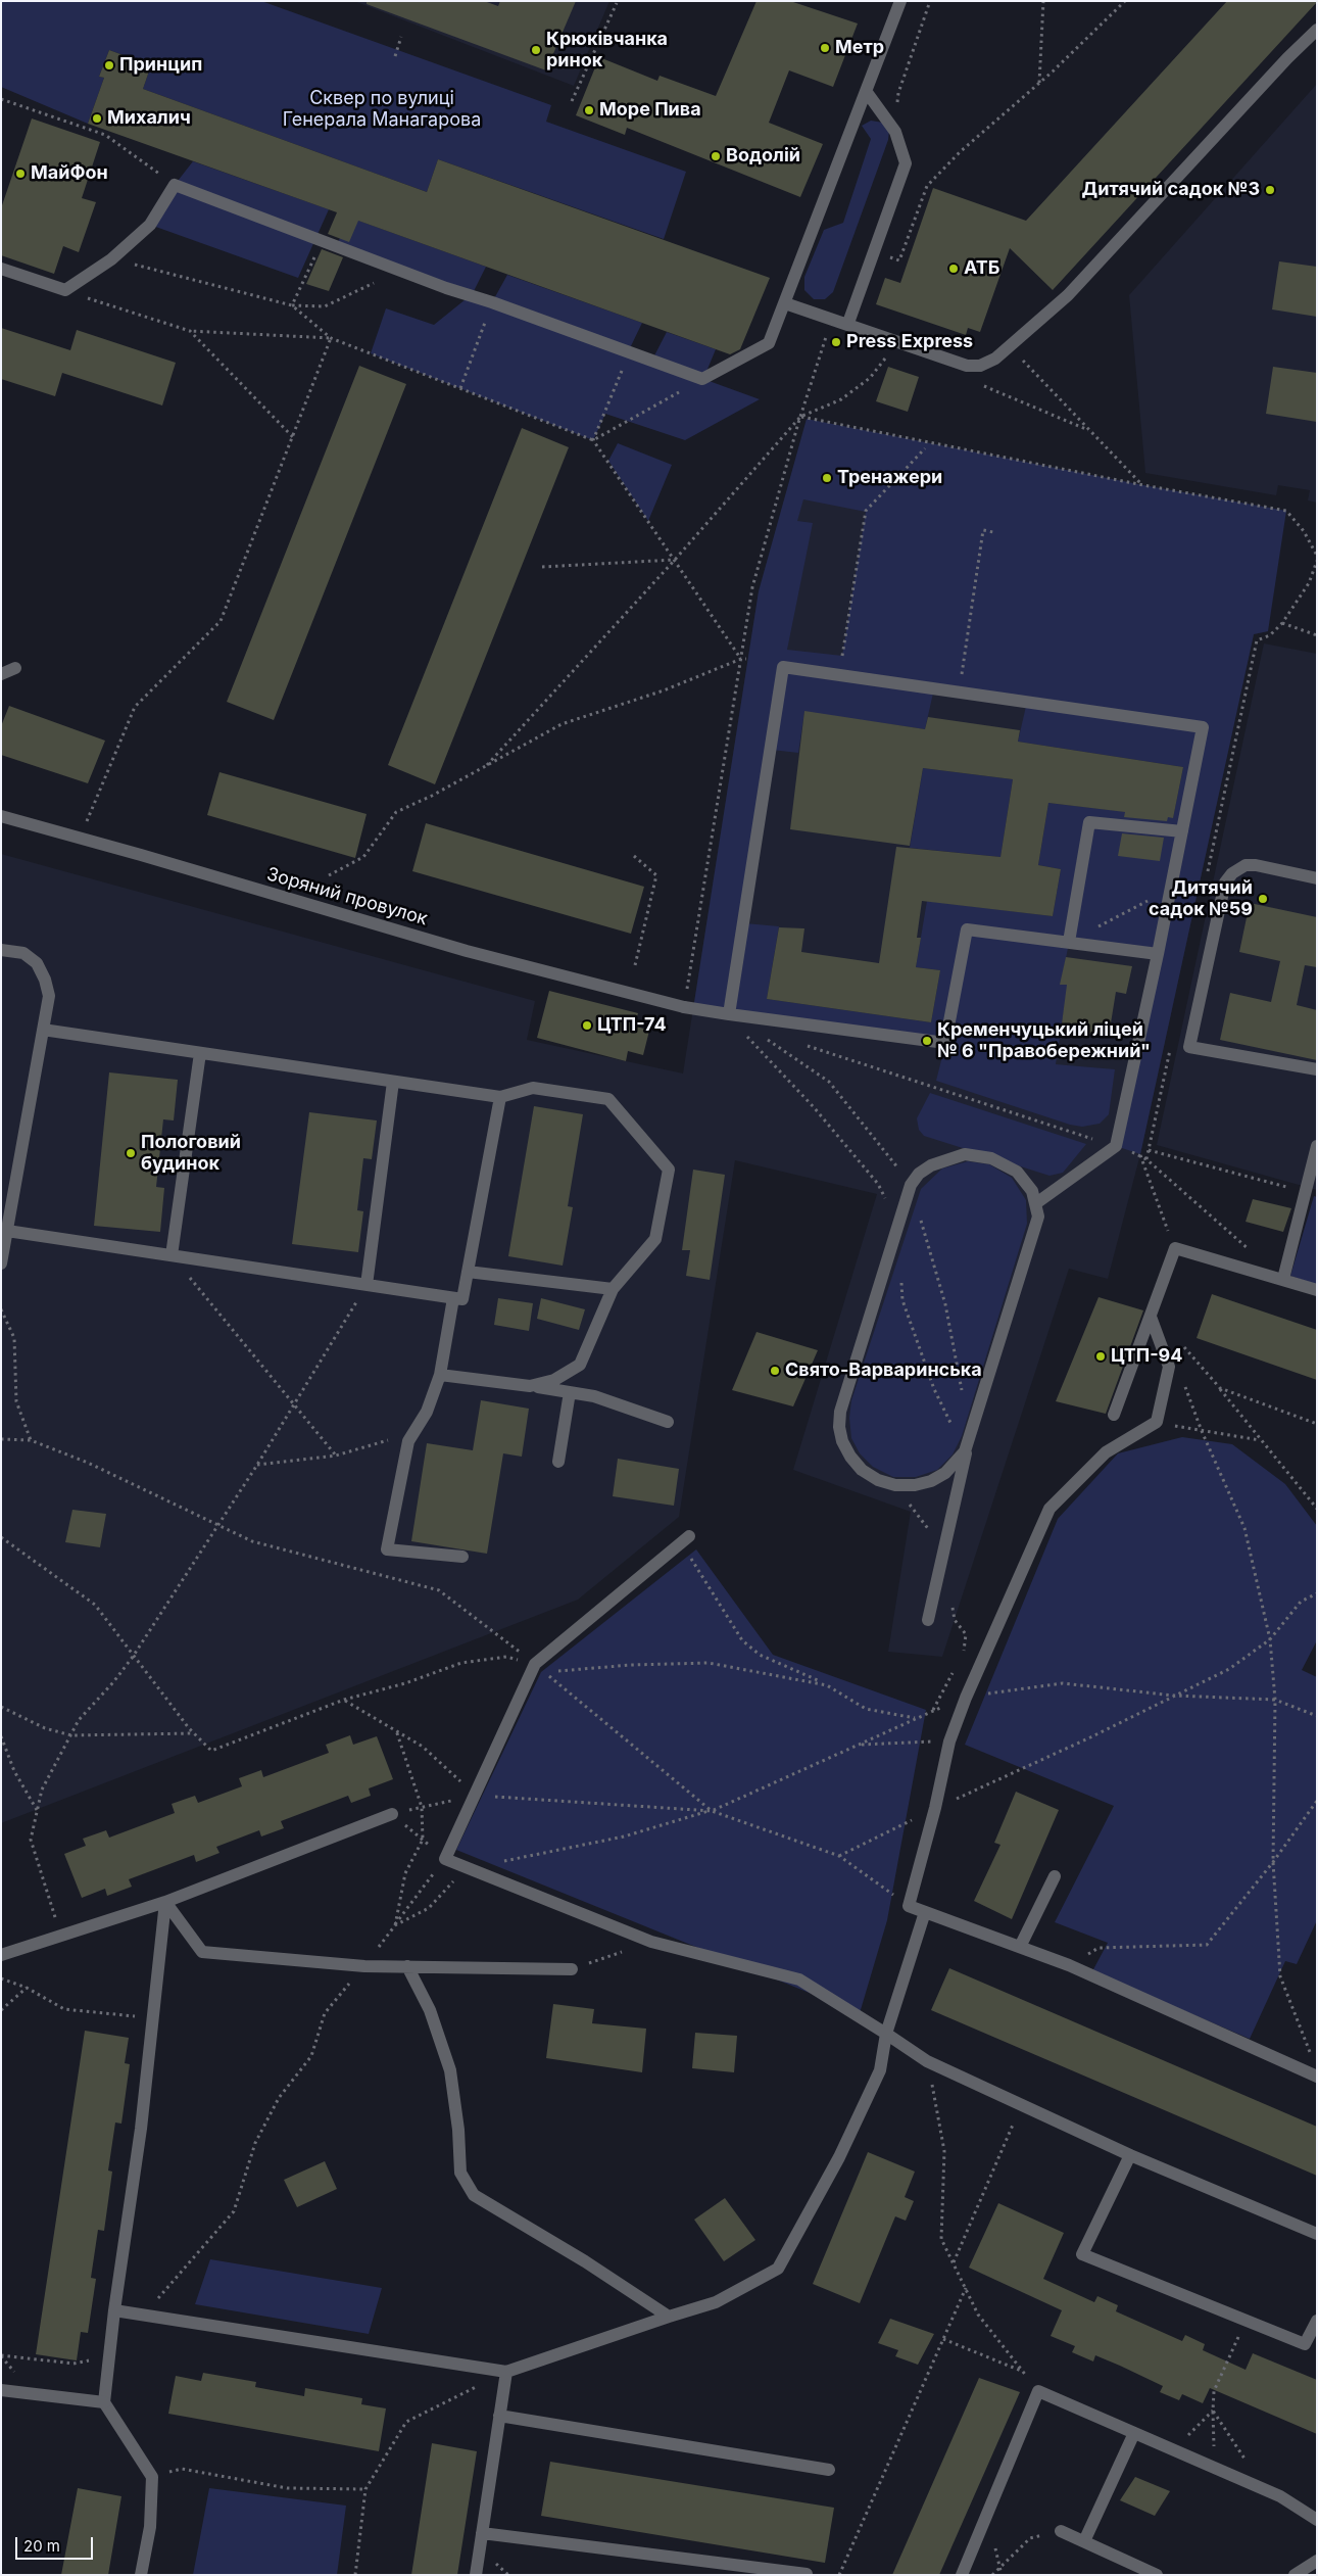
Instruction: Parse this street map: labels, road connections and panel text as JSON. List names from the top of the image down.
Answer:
{
  "streets": {
    "street": ["Зоряний провулок"]
  },
  "parks": ["Сквер по вулиці Генерала Манагарова"],
  "places": [
    "Метр",
    "Крюківчанка ринок",
    "Принцип",
    "Море Пива",
    "Михалич",
    "Водолій",
    "МайФон",
    "Дитячий садок №3",
    "АТБ",
    "Press Express",
    "Тренажери",
    "Дитячий садок №59",
    "ЦТП-74",
    "Кременчуцький ліцей № 6 \"Правобережний\"",
    "Пологовий будинок",
    "ЦТП-94",
    "Свято-Варваринська"
  ],
  "scale_bar": "20 m"
}
